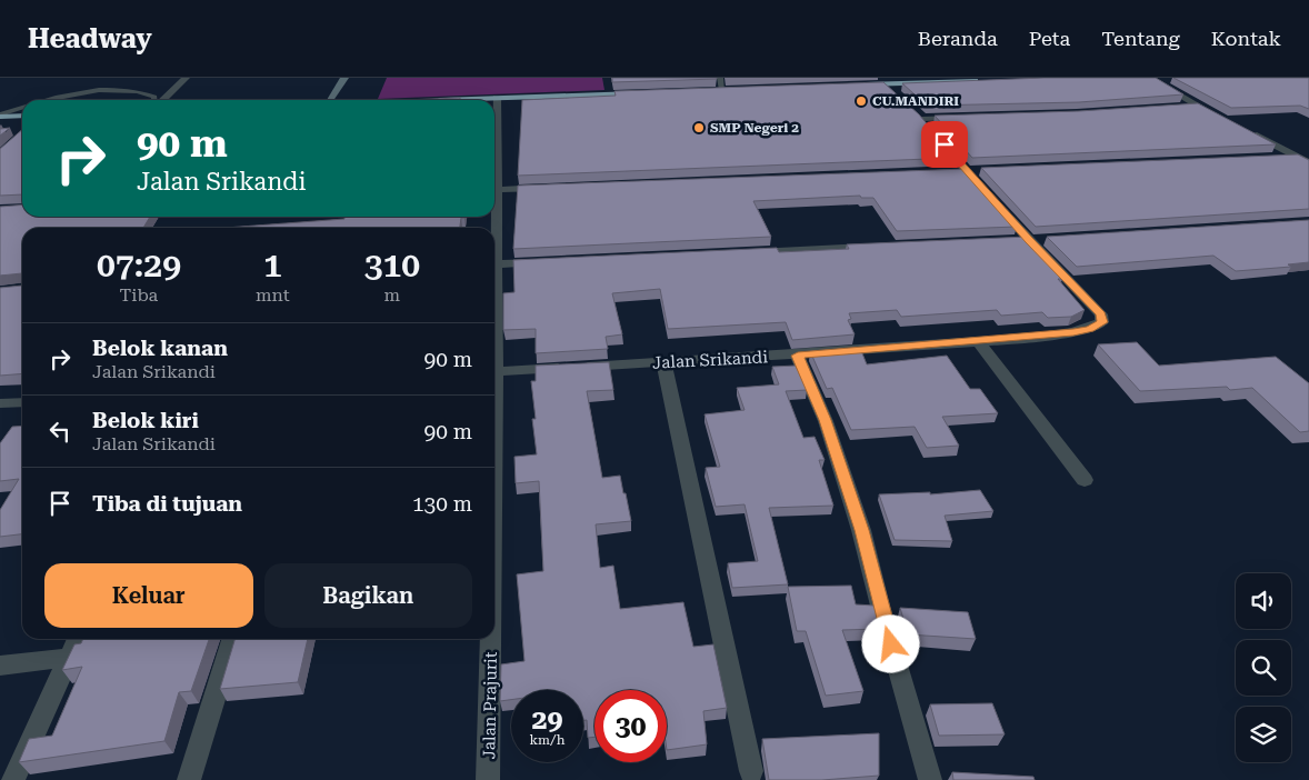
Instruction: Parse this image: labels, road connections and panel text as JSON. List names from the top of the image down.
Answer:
{
  "streets": {
    "street": ["Jalan Srikandi", "Jalan Prajurit"]
  },
  "places": ["CU.MANDIRI", "SMP Negeri 2"],
  "page": {
    "header": "Headway",
    "nav": [
      "Beranda",
      "Peta",
      "Tentang",
      "Kontak"
    ],
    "turn": ["90 m", "Jalan Srikandi"],
    "eta": [
      "07:29",
      "Tiba",
      "1",
      "mnt",
      "310",
      "m"
    ],
    "list": [
      {
        "name": "Belok kanan",
        "note": "Jalan Srikandi",
        "value": "90 m"
      },
      {
        "name": "Belok kiri",
        "note": "Jalan Srikandi",
        "value": "90 m"
      },
      {
        "name": "Tiba di tujuan",
        "value": "130 m"
      }
    ],
    "buttons": ["Keluar", "Bagikan"],
    "speed": "29 km/h",
    "limit": "30"
  }
}
